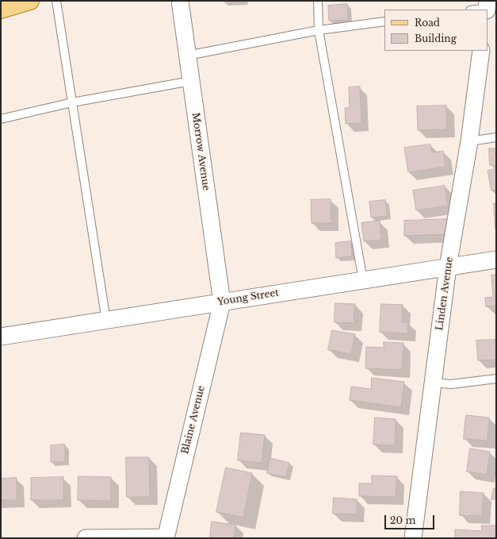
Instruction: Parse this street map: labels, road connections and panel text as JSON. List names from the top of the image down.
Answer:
{
  "streets": {
    "street": [
      "Morrow Avenue",
      "Linden Avenue",
      "Young Street",
      "Blaine Avenue"
    ]
  },
  "crossings": [
    ["Morrow Avenue", "Young Street"],
    ["Morrow Avenue", "Blaine Avenue"],
    ["Linden Avenue", "Young Street"],
    ["Young Street", "Blaine Avenue"]
  ],
  "legend": ["Road", "Building"],
  "scale_bar": "20 m"
}
